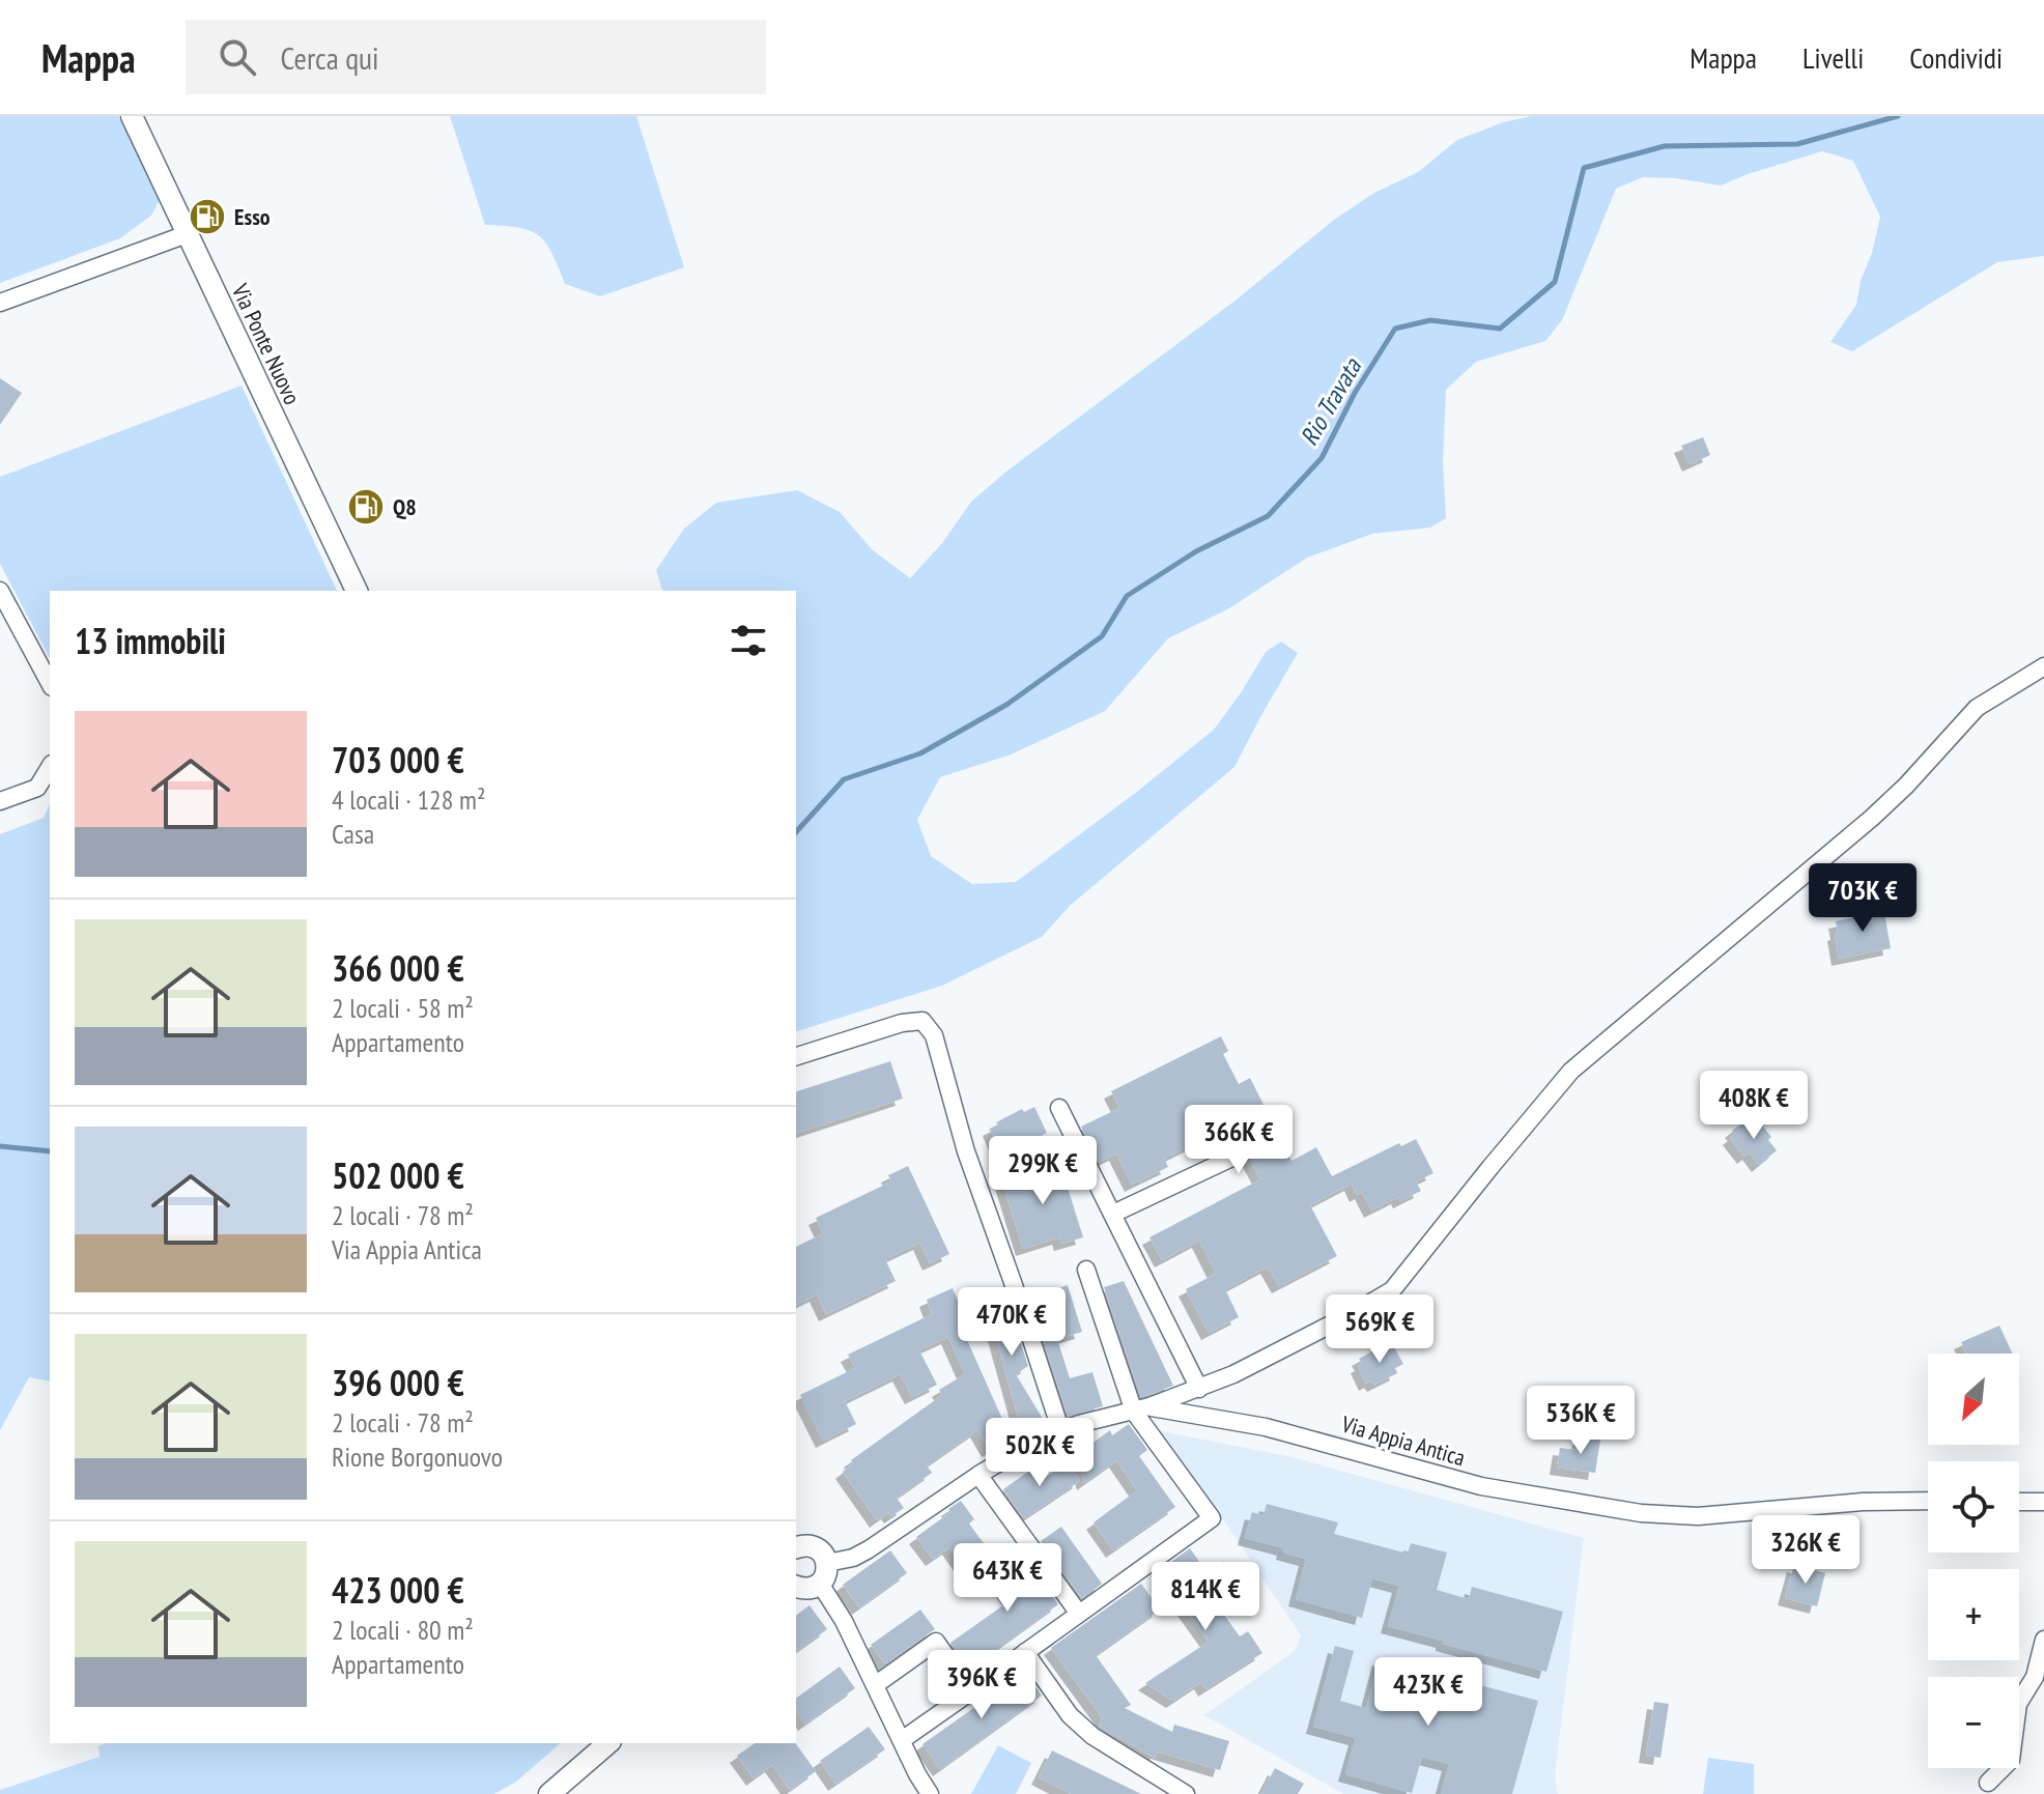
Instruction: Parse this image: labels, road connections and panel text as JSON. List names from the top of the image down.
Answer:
{
  "streets": {
    "street": ["Via Ponte Nuovo", "Via Appia Antica"]
  },
  "water": ["Rio Travata"],
  "places": {
    "fuel station": ["Esso", "Q8"]
  },
  "north": "bottom left",
  "page": {
    "header": "Mappa",
    "search": "Cerca qui",
    "nav": ["Mappa", "Livelli", "Condividi"],
    "heading": "13 immobili",
    "list": [
      {
        "name": "703 000 €",
        "note": "4 locali · 128 m² · Casa"
      },
      {
        "name": "366 000 €",
        "note": "2 locali · 58 m² · Appartamento"
      },
      {
        "name": "502 000 €",
        "note": "2 locali · 78 m² · Via Appia Antica"
      },
      {
        "name": "396 000 €",
        "note": "2 locali · 78 m² · Rione Borgonuovo"
      },
      {
        "name": "423 000 €",
        "note": "2 locali · 80 m² · Appartamento"
      }
    ],
    "price": [
      "703K €",
      "408K €",
      "366K €",
      "299K €",
      "470K €",
      "569K €",
      "536K €",
      "502K €",
      "326K €",
      "643K €",
      "814K €",
      "396K €",
      "423K €"
    ],
    "map_buttons": ["+", "−"]
  }
}
